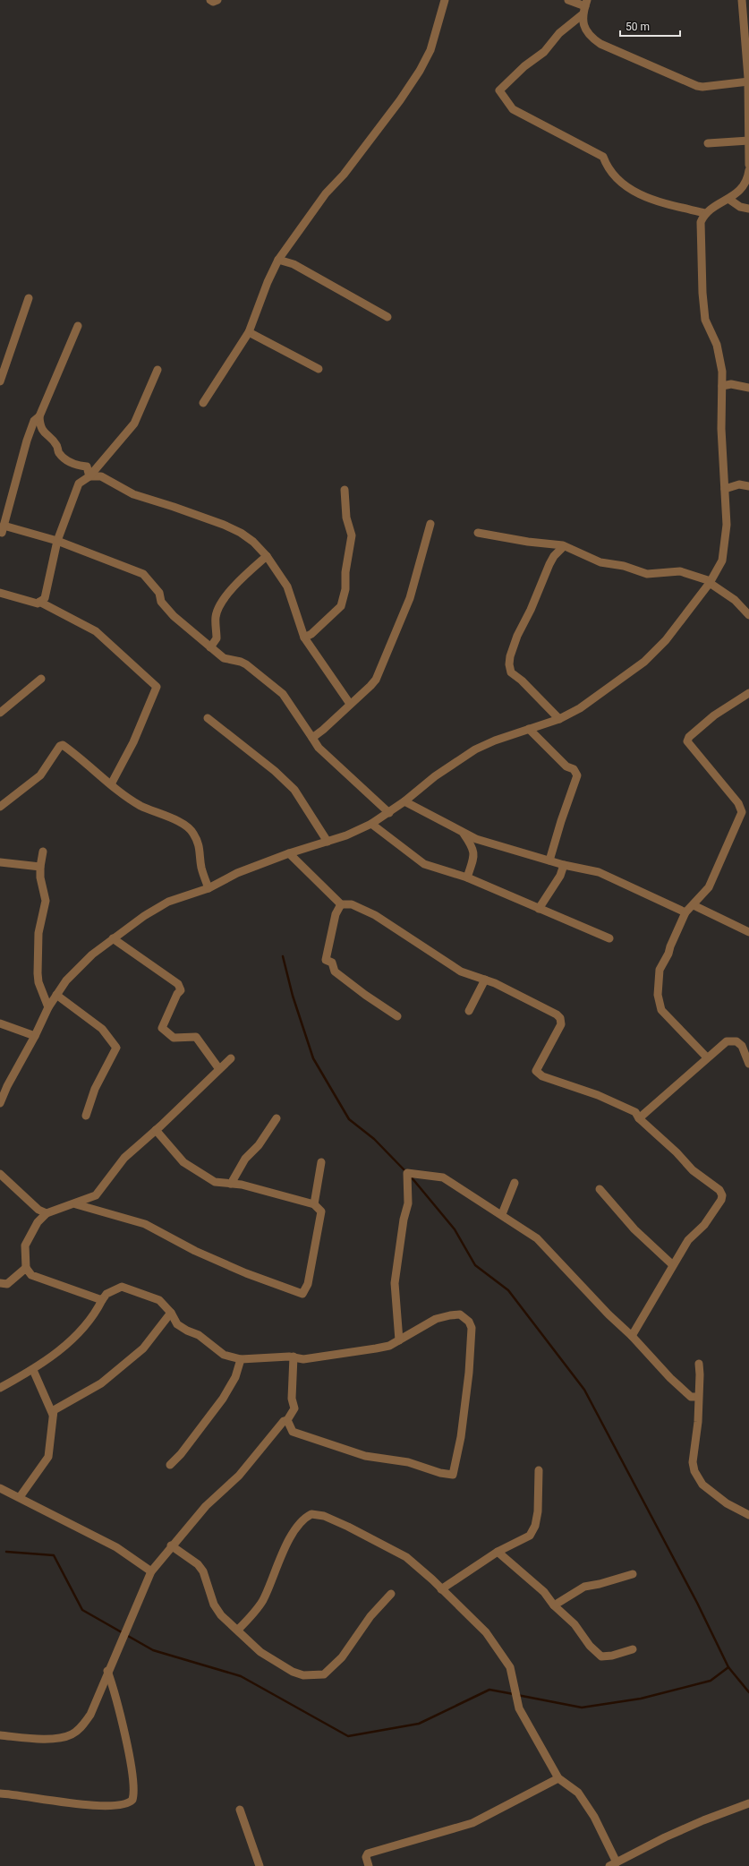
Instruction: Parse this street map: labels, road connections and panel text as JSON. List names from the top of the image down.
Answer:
{
  "scale_bar": "50 m"
}
